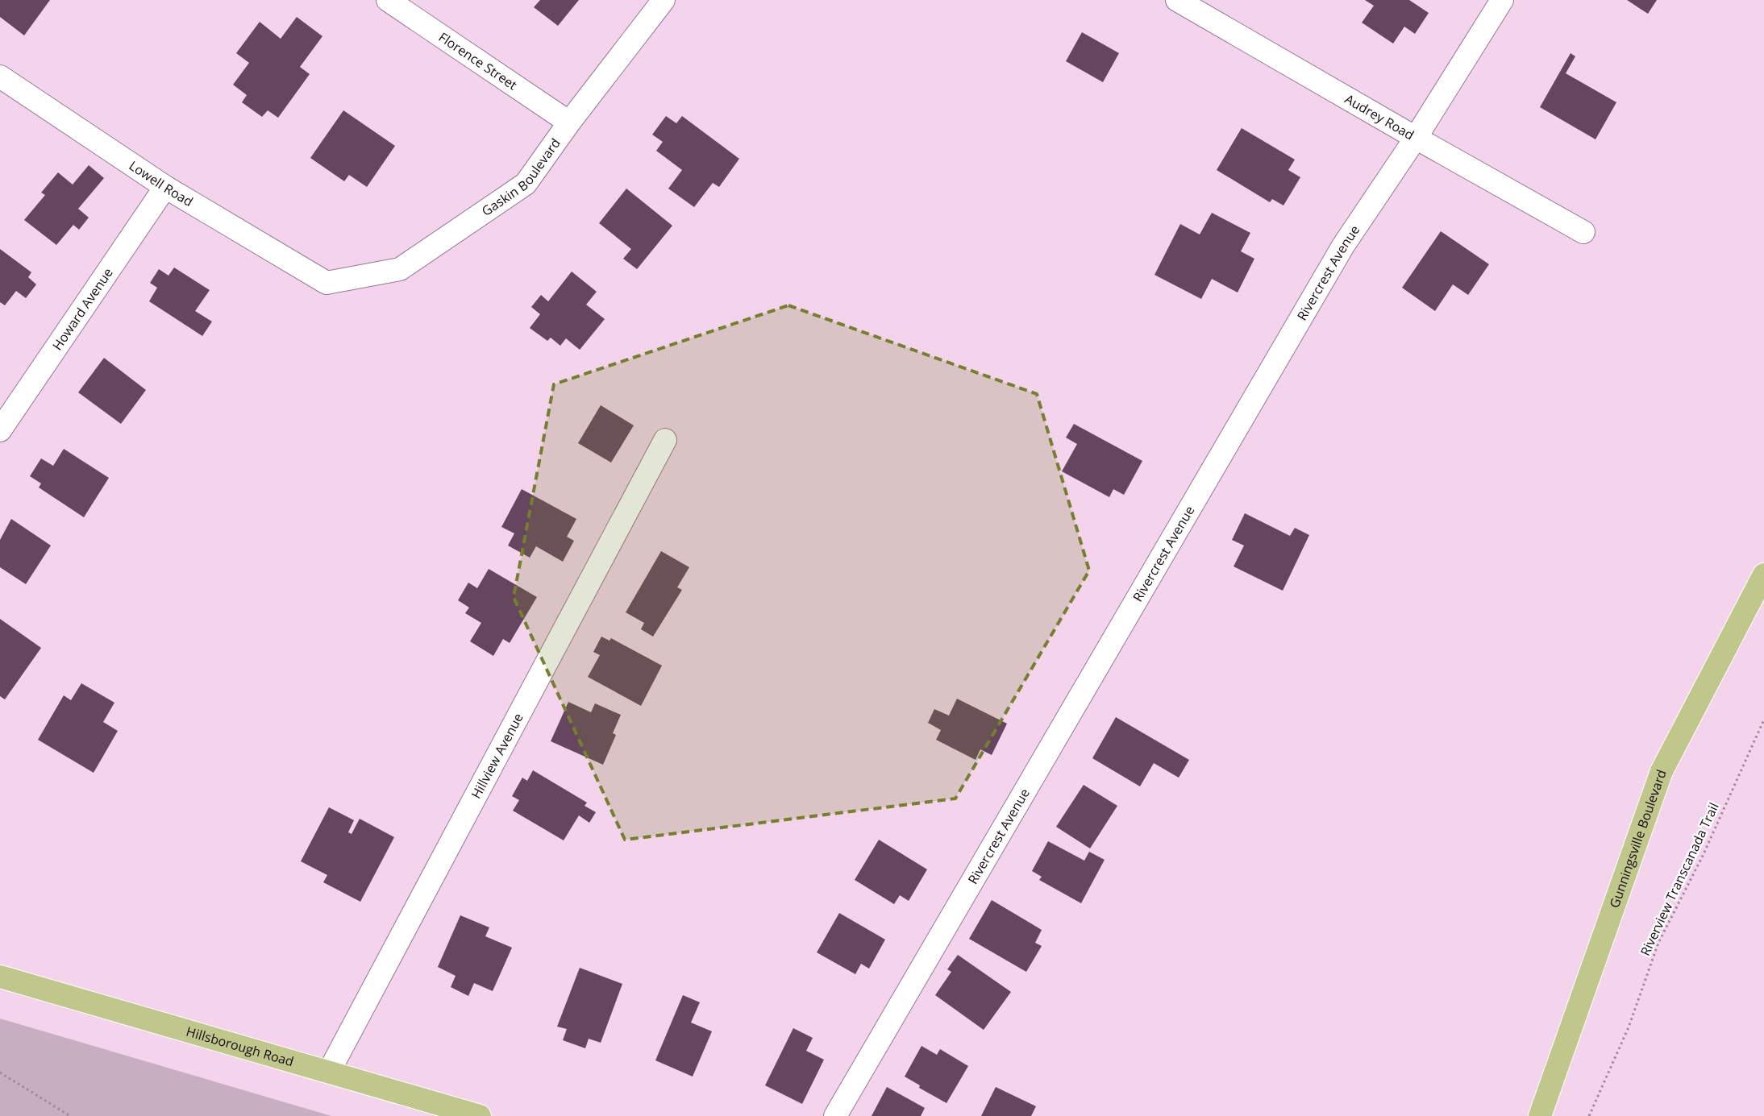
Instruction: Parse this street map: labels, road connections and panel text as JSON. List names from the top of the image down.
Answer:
{
  "streets": {
    "main road": ["Gunningsville Boulevard", "Hillsborough Road"],
    "street": [
      "Florence Street",
      "Audrey Road",
      "Gaskin Boulevard",
      "Lowell Road",
      "Rivercrest Avenue",
      "Howard Avenue",
      "Hillview Avenue"
    ],
    "path": ["Riverview Transcanada Trail"]
  },
  "crossings": [
    ["Florence Street", "Gaskin Boulevard"],
    ["Audrey Road", "Rivercrest Avenue"],
    ["Gaskin Boulevard", "Lowell Road"],
    ["Lowell Road", "Howard Avenue"],
    ["Hillview Avenue", "Hillsborough Road"]
  ]
}
